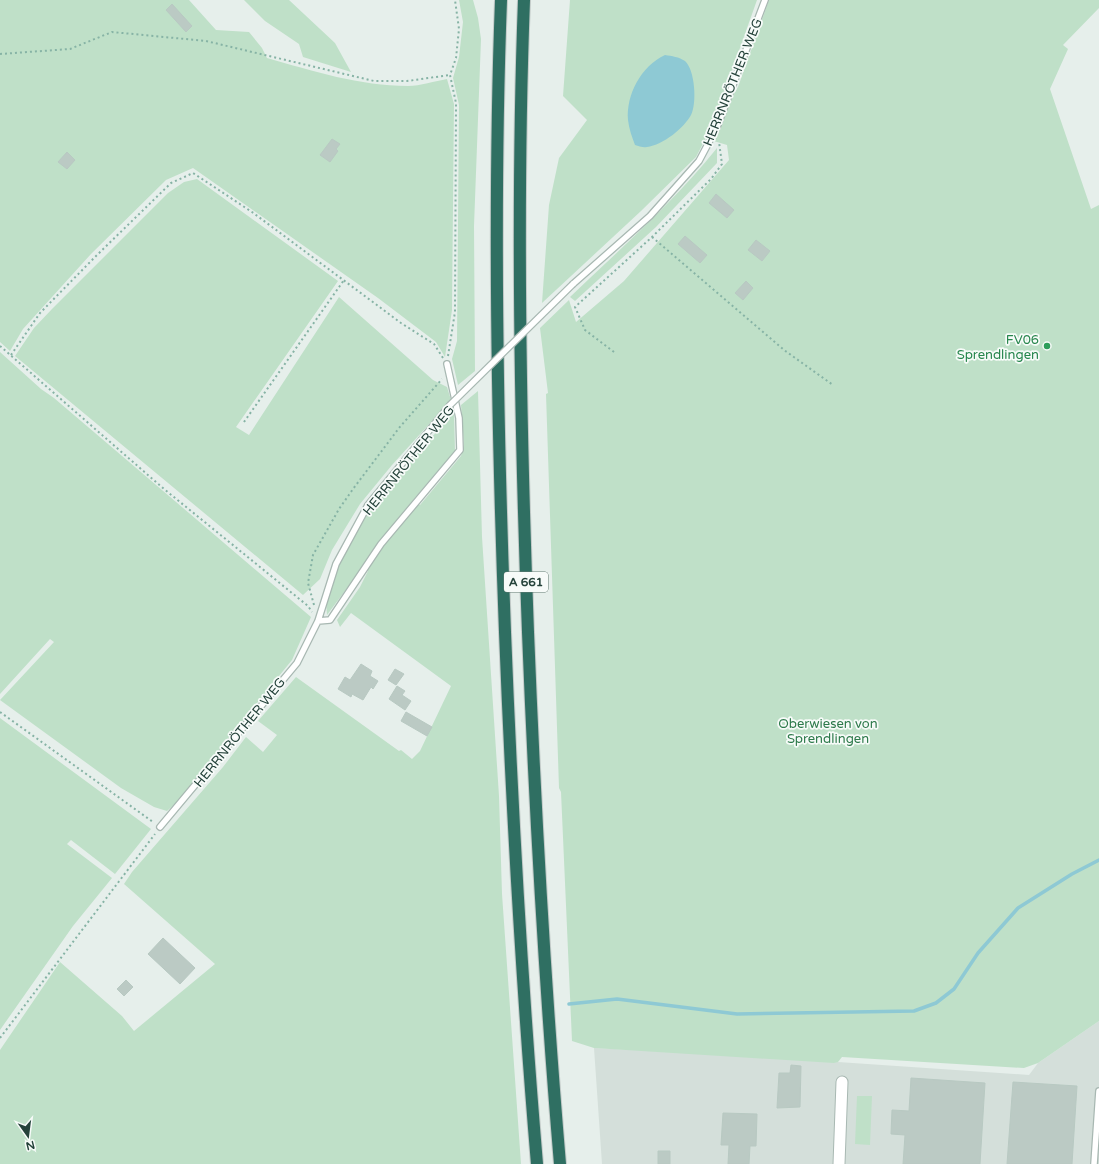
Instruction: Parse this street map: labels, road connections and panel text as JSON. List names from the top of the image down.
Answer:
{
  "streets": {
    "highway": ["A 661"],
    "lane": ["HERRNRÖTHER WEG"]
  },
  "parks": ["Oberwiesen von Sprendlingen"],
  "places": ["FV06 Sprendlingen"],
  "north": "bottom"
}
